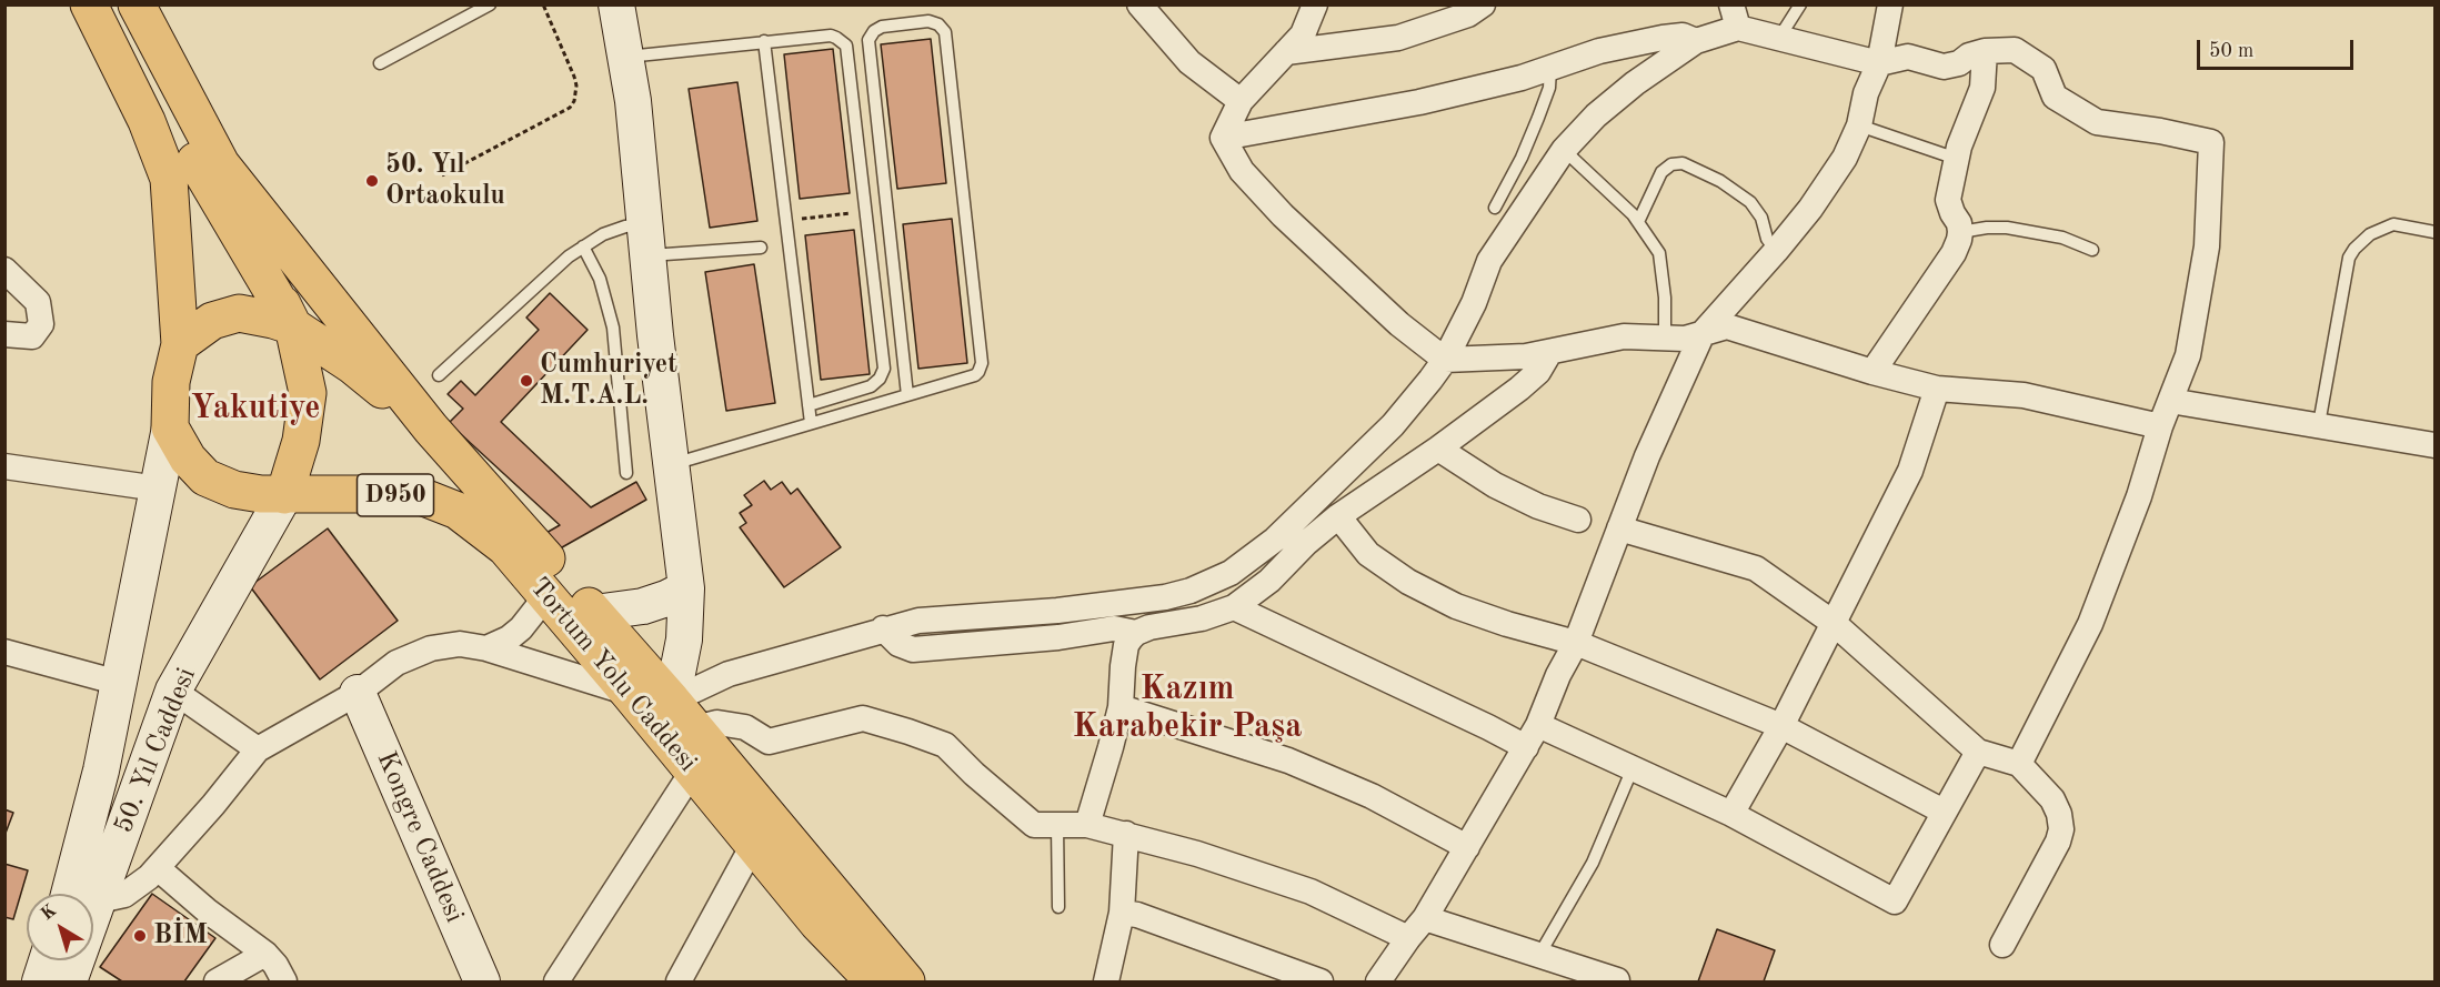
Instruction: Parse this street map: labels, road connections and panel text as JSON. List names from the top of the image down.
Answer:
{
  "streets": {
    "highway": ["D950", "Tortum Yolu Caddesi"],
    "street": ["50. Yıl Caddesi", "Kongre Caddesi"]
  },
  "crossings": [
    ["Tortum Yolu Caddesi", "50. Yıl Caddesi"]
  ],
  "districts": ["Yakutiye", "Kazım Karabekir Paşa"],
  "places": ["50. Yıl Ortaokulu", "Cumhuriyet M.T.A.L.", "BİM"],
  "scale_bar": "50 m",
  "north": "top left"
}
